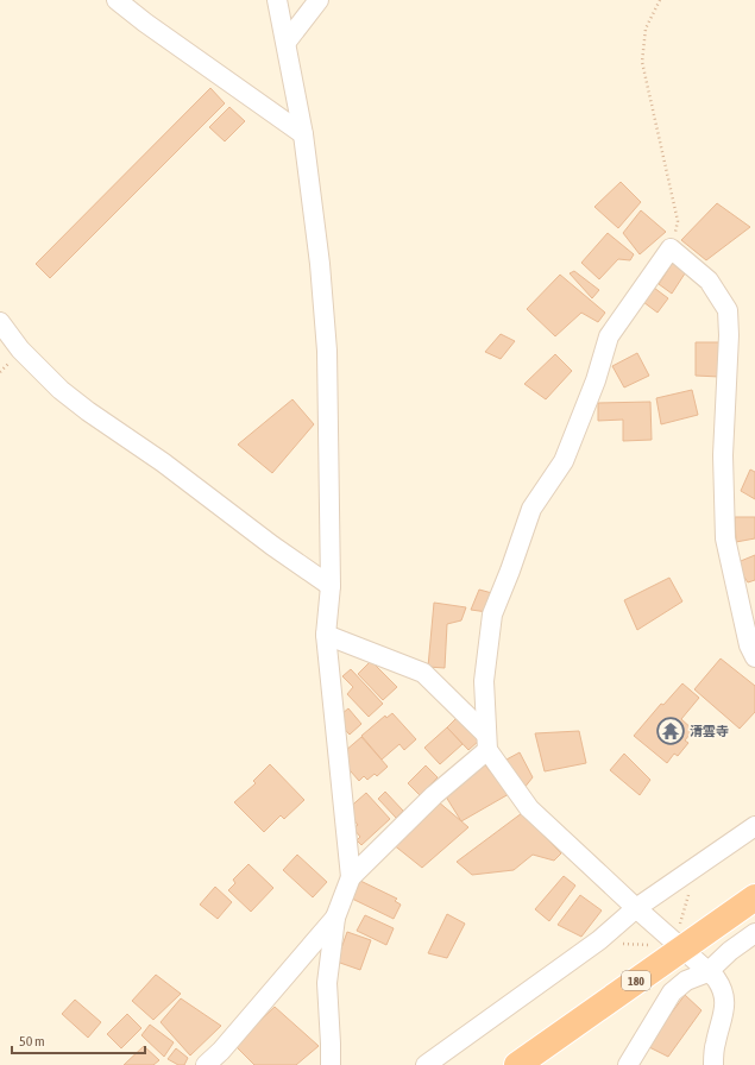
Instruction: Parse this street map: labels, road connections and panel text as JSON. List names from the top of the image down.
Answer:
{
  "streets": {
    "highway": ["180"]
  },
  "places": {
    "temple": ["清雲寺"]
  },
  "scale_bar": "50 m"
}
